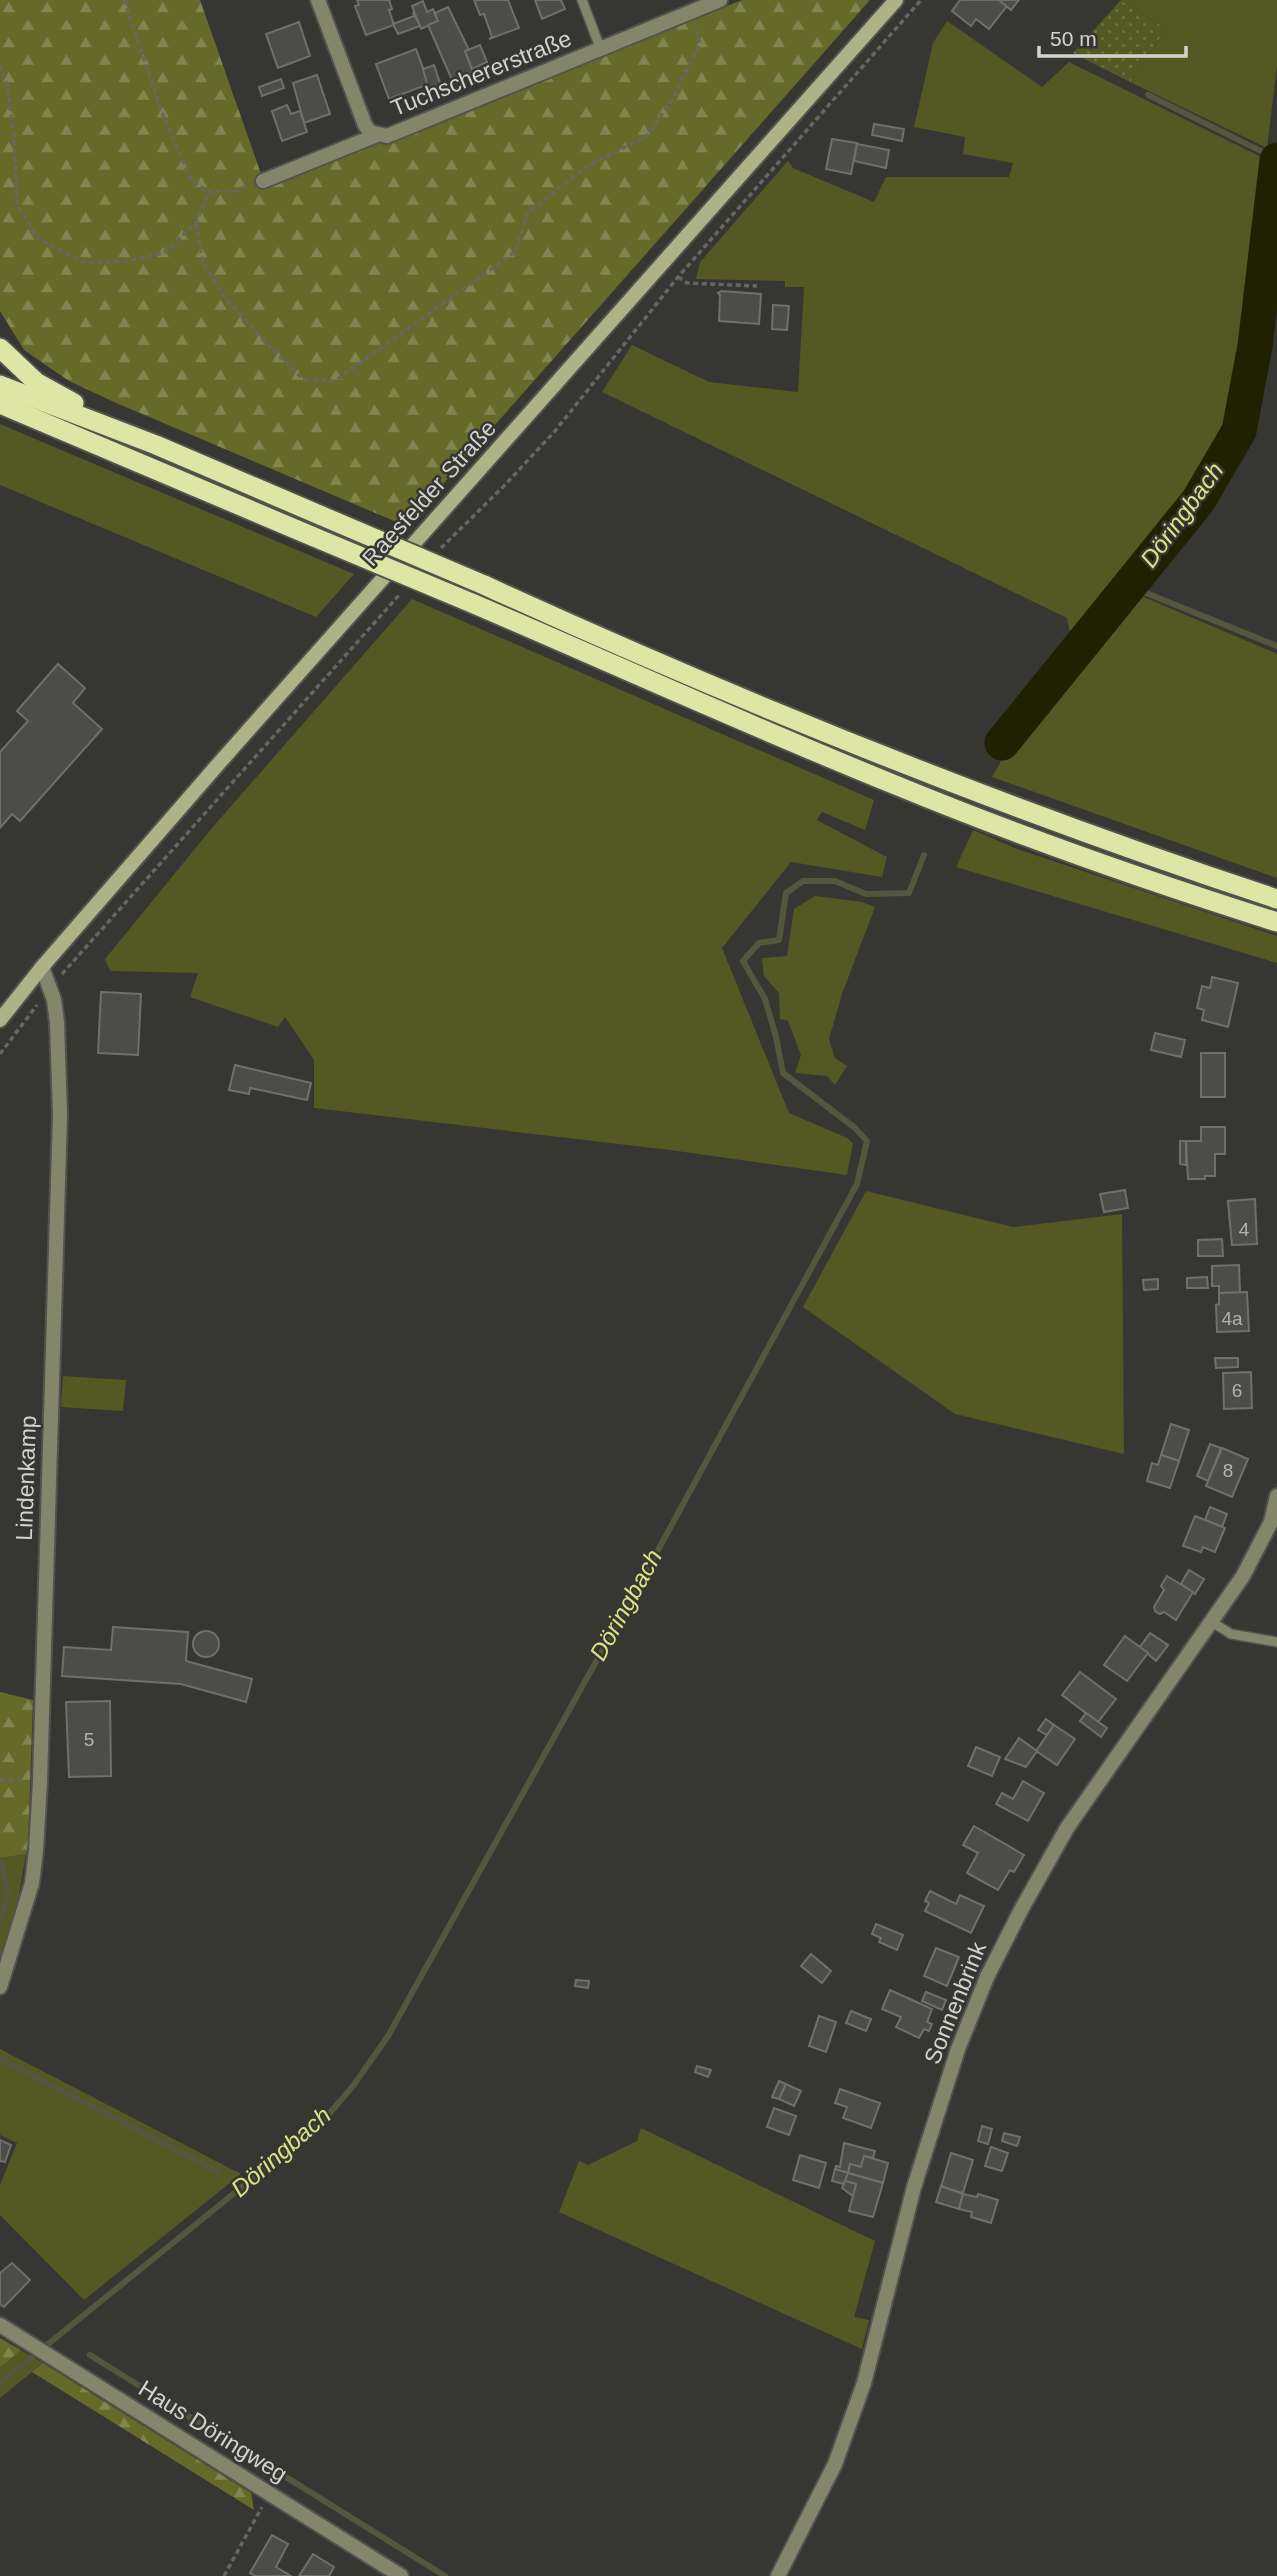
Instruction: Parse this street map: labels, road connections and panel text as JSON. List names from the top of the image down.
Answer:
{
  "streets": {
    "main road": ["Raesfelder Straße"],
    "street": [
      "Tuchschererstraße",
      "Lindenkamp",
      "Sonnenbrink",
      "Haus Döringweg"
    ]
  },
  "crossings": [
    ["Raesfelder Straße", "Lindenkamp"]
  ],
  "water": ["Döringbach"],
  "house_numbers": [
    "4",
    "4a",
    "6",
    "8",
    "5"
  ],
  "scale_bar": "50 m"
}
